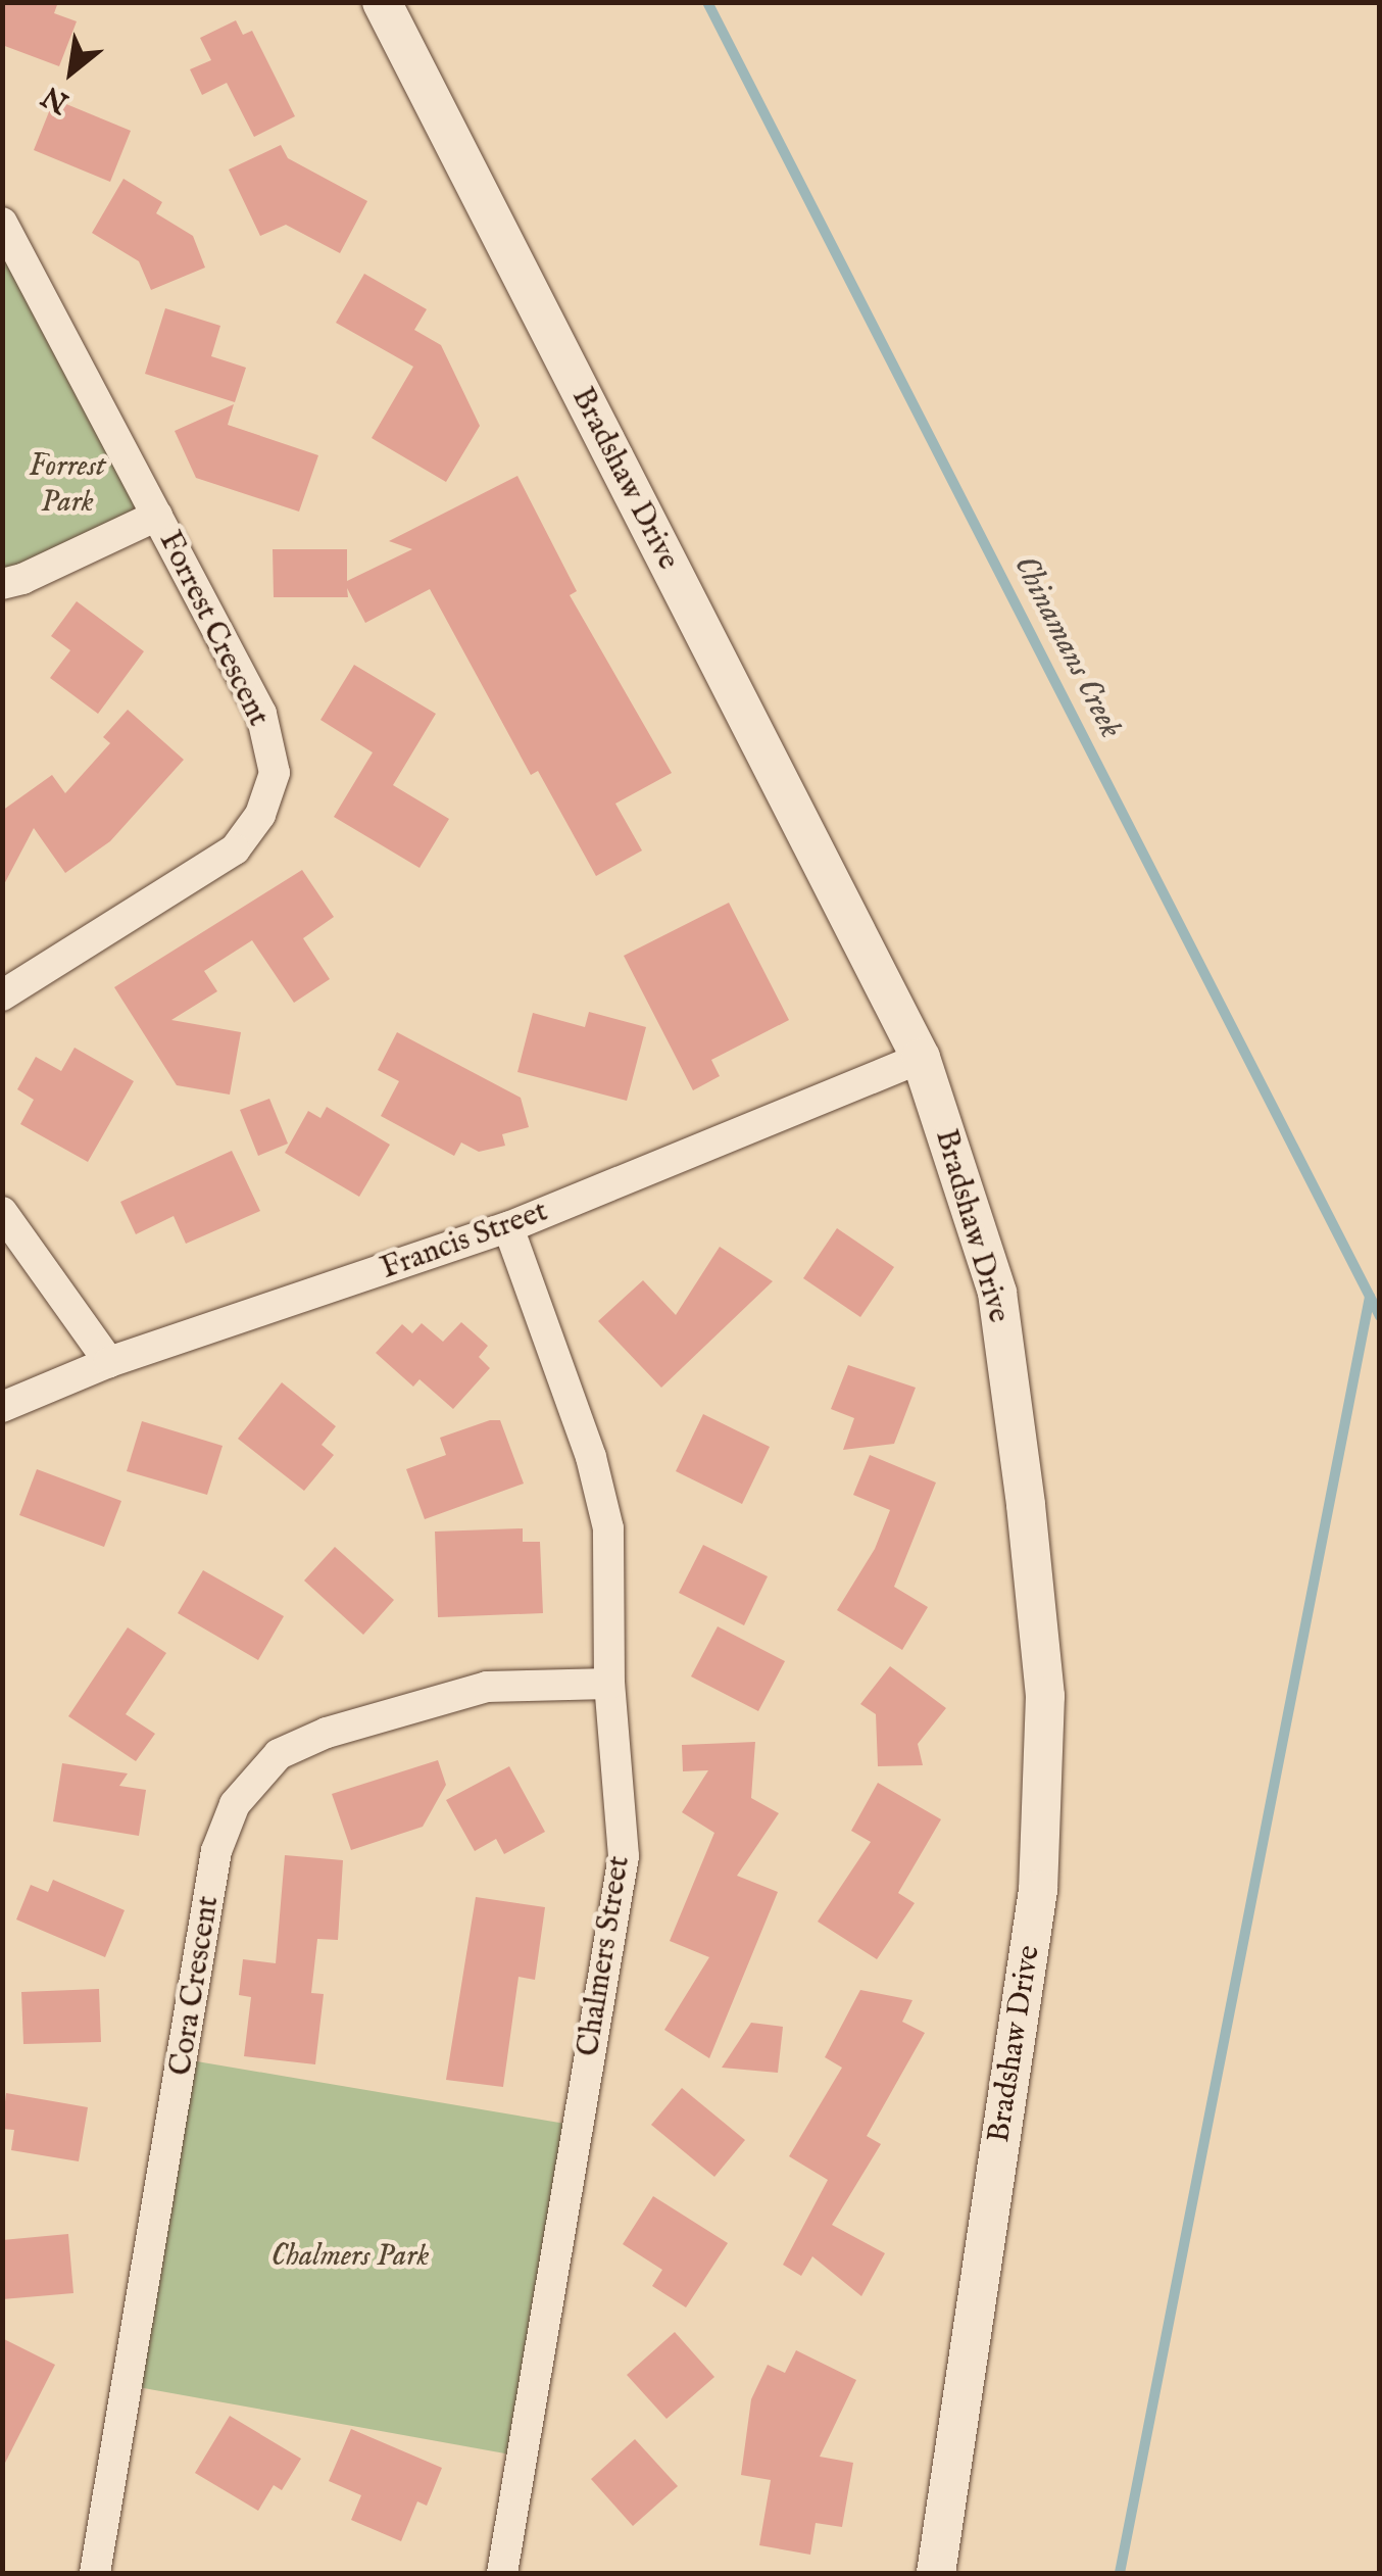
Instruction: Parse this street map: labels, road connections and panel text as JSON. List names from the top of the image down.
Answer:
{
  "streets": {
    "street": [
      "Bradshaw Drive",
      "Forrest Crescent",
      "Francis Street",
      "Chalmers Street",
      "Cora Crescent"
    ]
  },
  "crossings": [
    ["Bradshaw Drive", "Francis Street"],
    ["Francis Street", "Chalmers Street"],
    ["Chalmers Street", "Cora Crescent"]
  ],
  "water": ["Chinamans Creek"],
  "parks": ["Forrest Park", "Chalmers Park"],
  "north": "bottom left"
}
